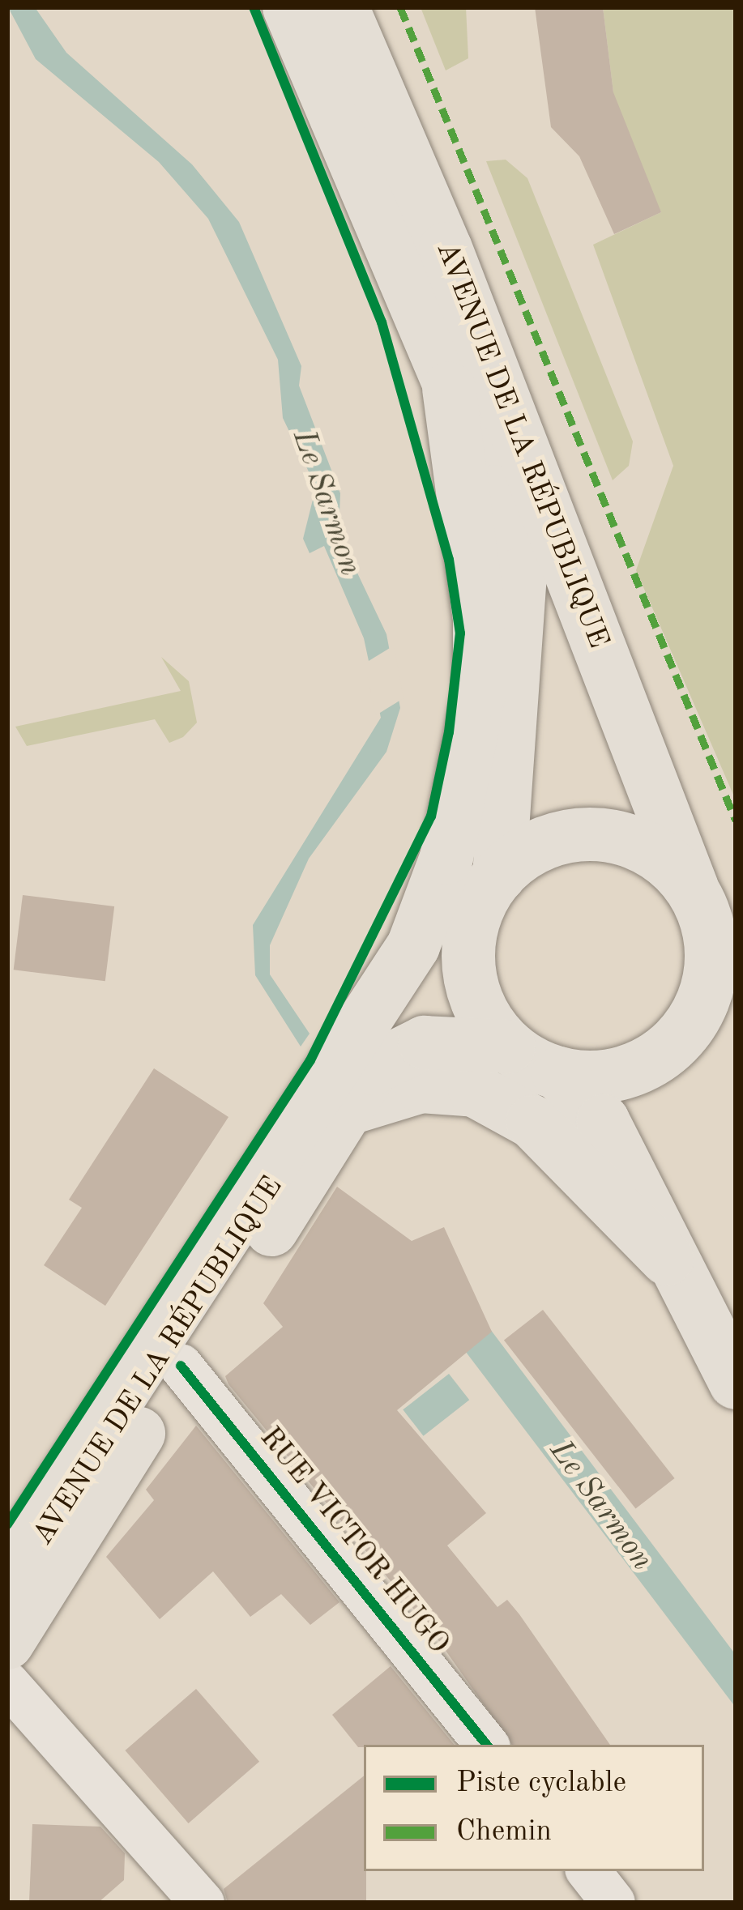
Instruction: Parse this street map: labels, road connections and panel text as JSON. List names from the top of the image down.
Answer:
{
  "streets": {
    "main road": ["AVENUE DE LA RÉPUBLIQUE"],
    "street": ["RUE VICTOR HUGO"]
  },
  "crossings": [
    ["AVENUE DE LA RÉPUBLIQUE", "RUE VICTOR HUGO"]
  ],
  "water": ["Le Sarmon"],
  "legend": ["Piste cyclable", "Chemin"]
}
